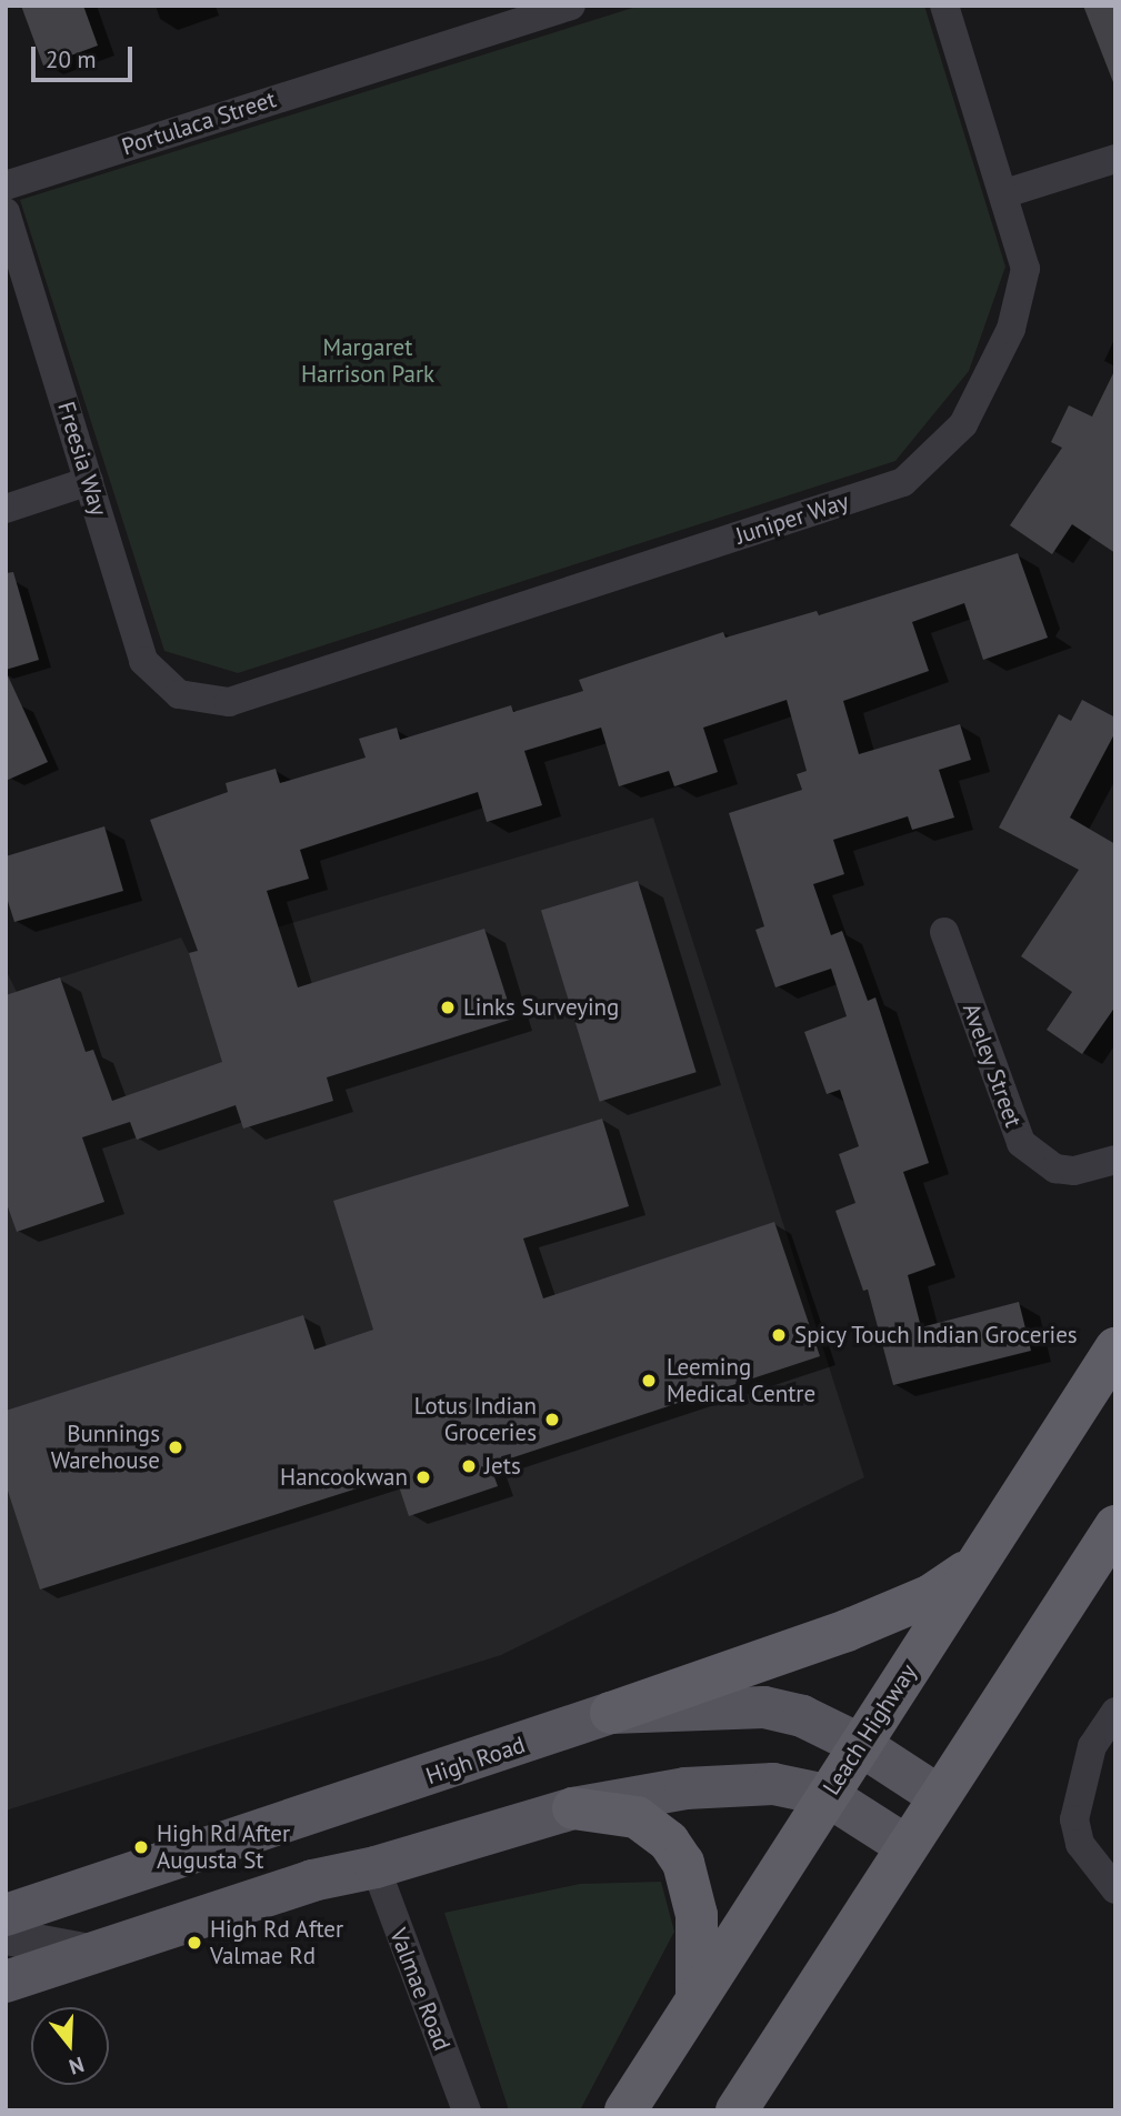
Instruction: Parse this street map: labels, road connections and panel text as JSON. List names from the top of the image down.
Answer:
{
  "streets": {
    "highway": ["Leach Highway"],
    "main road": ["High Road"],
    "street": [
      "Portulaca Street",
      "Freesia Way",
      "Juniper Way",
      "Aveley Street",
      "Valmae Road"
    ]
  },
  "crossings": [
    ["Freesia Way", "Juniper Way"],
    ["Leach Highway", "High Road"]
  ],
  "parks": ["Margaret Harrison Park"],
  "places": [
    "Links Surveying",
    "Spicy Touch Indian Groceries",
    "Leeming Medical Centre",
    "Lotus Indian Groceries",
    "Bunnings Warehouse",
    "Jets",
    "Hancookwan",
    "High Rd After Augusta St",
    "High Rd After Valmae Rd"
  ],
  "scale_bar": "20 m",
  "north": "bottom"
}
